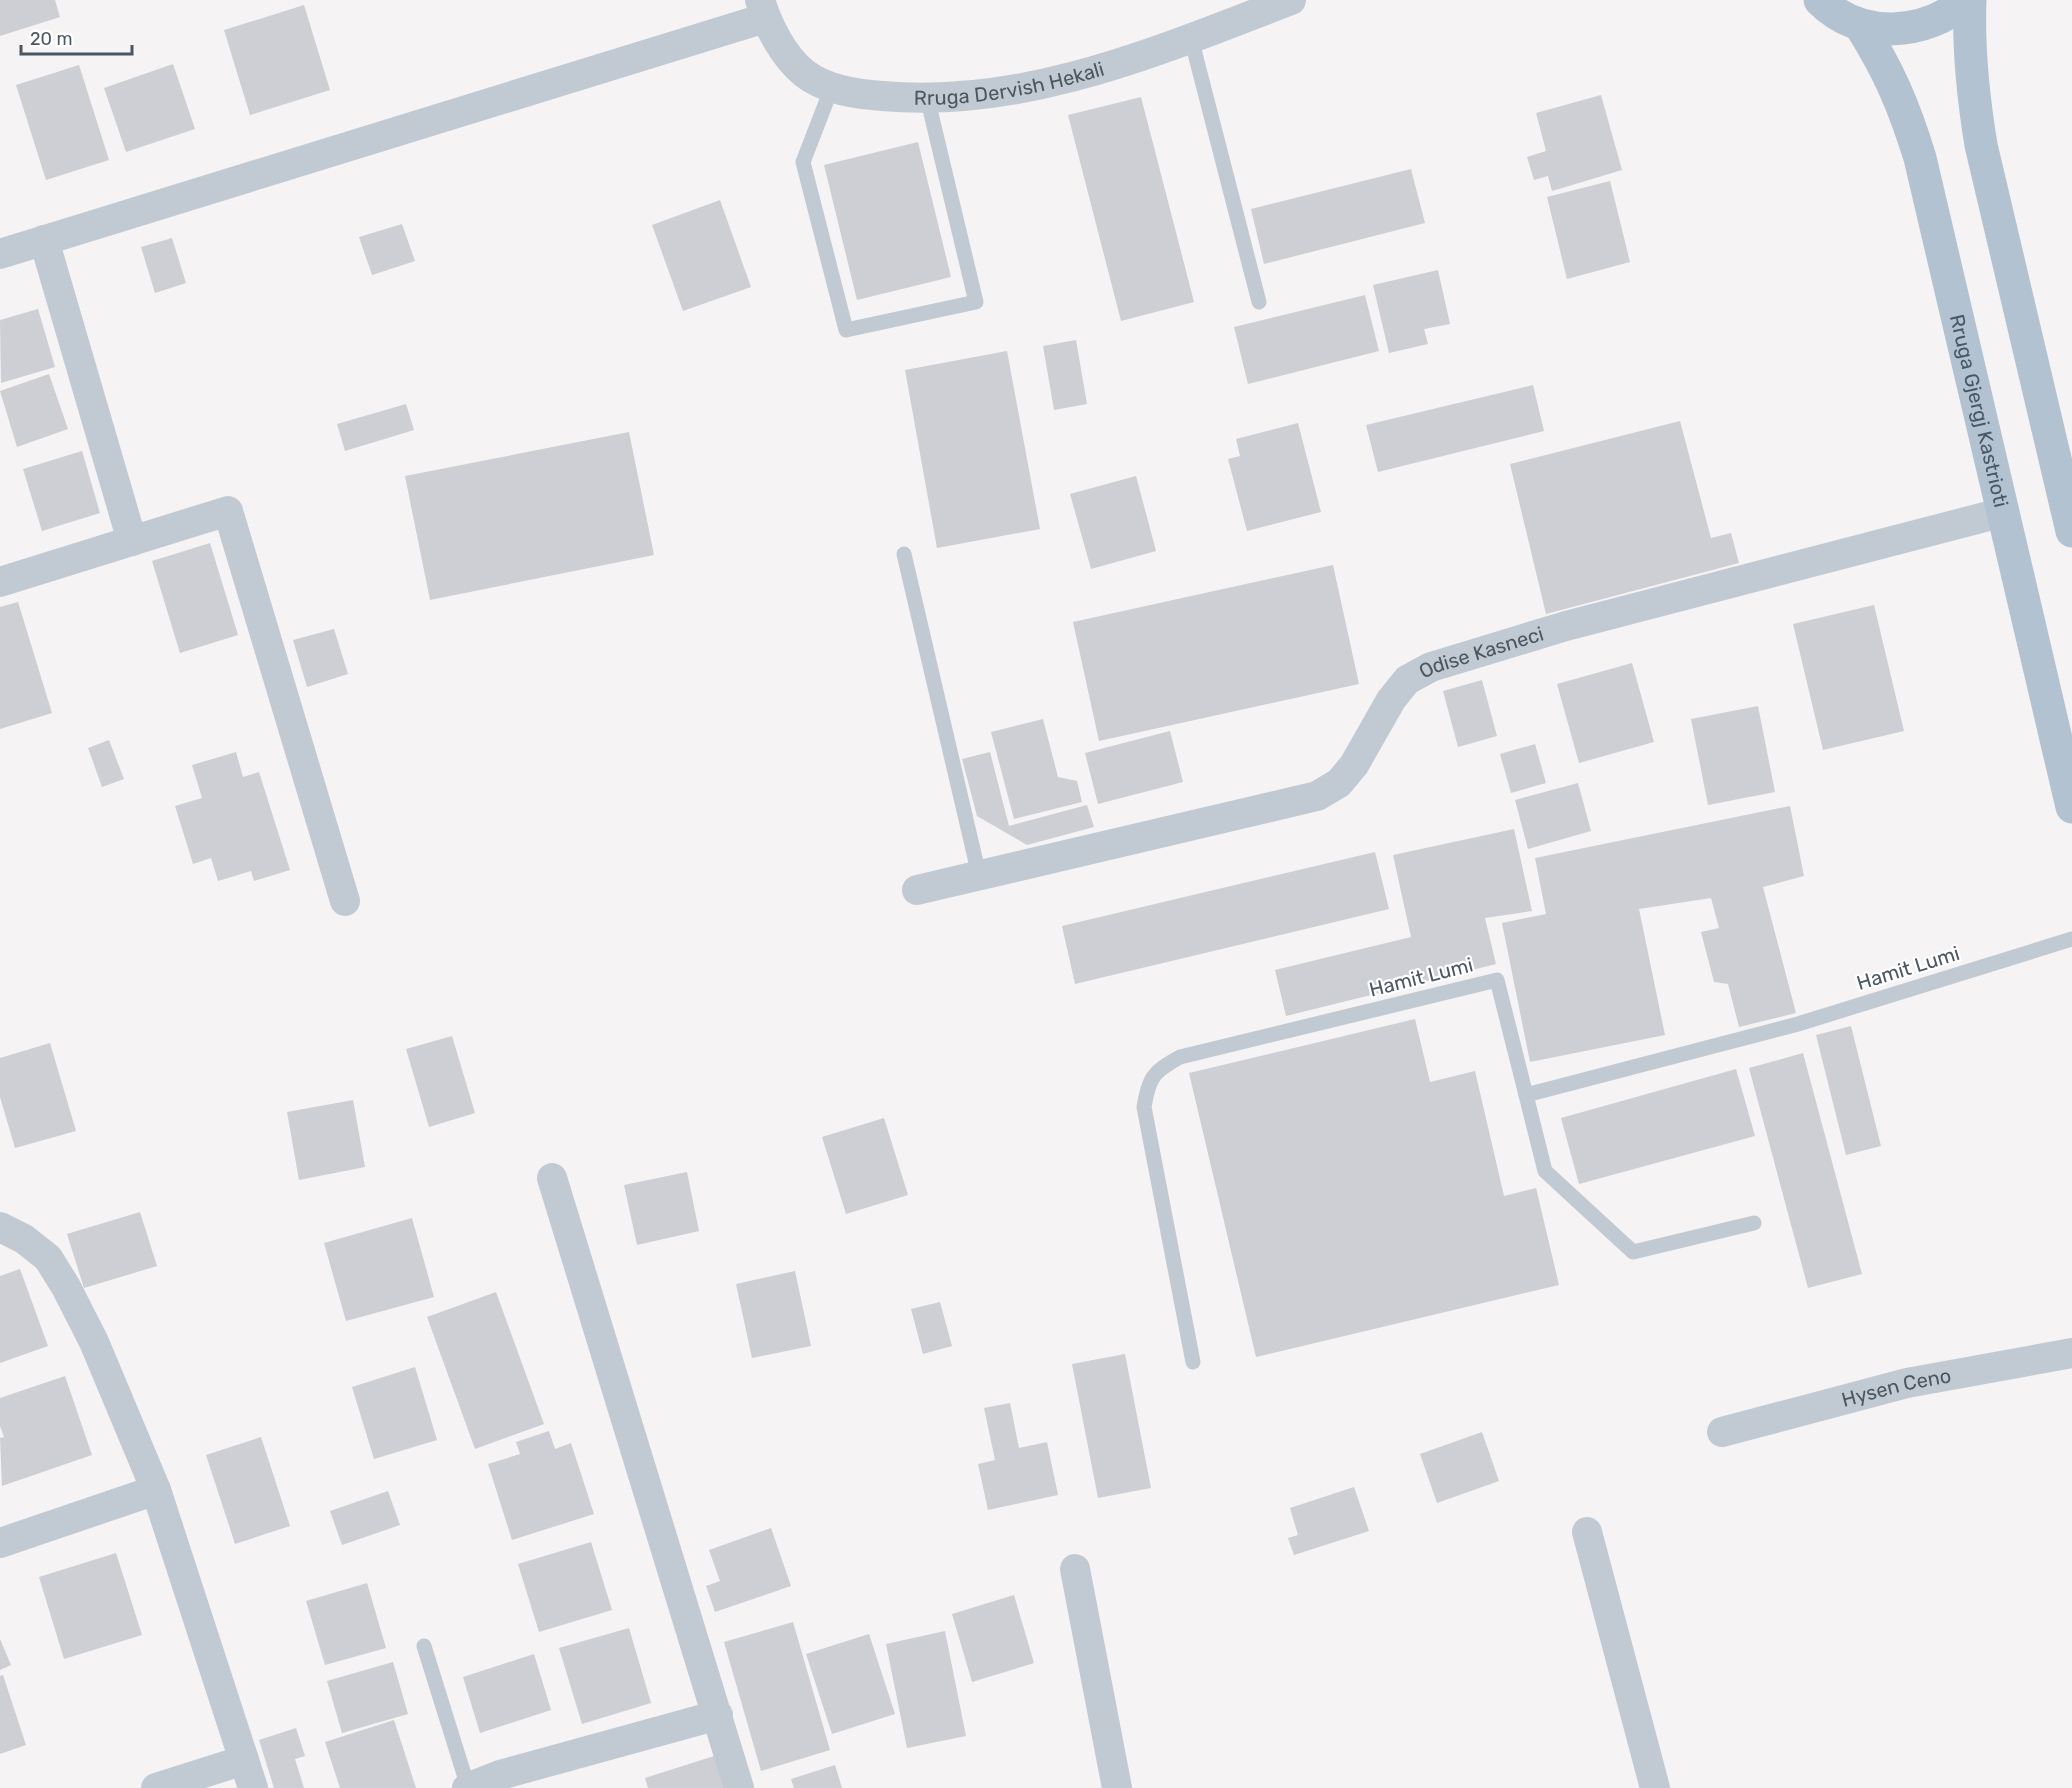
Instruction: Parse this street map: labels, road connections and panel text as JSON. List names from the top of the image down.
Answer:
{
  "streets": {
    "main road": ["Rruga Gjergj Kastrioti"],
    "street": ["Rruga Dervish Hekali", "Odise Kasneci", "Hysen Ceno"],
    "lane": ["Hamit Lumi"]
  },
  "crossings": [
    ["Rruga Gjergj Kastrioti", "Odise Kasneci"]
  ],
  "scale_bar": "20 m"
}
